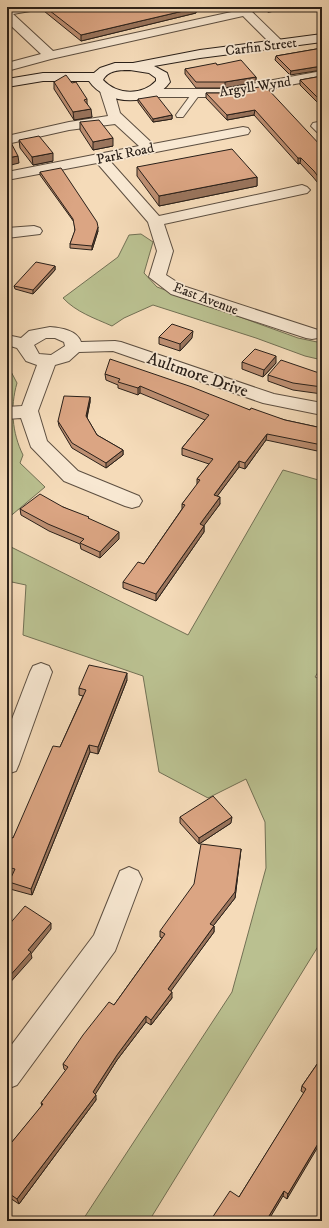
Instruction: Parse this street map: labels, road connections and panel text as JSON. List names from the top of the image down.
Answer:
{
  "streets": {
    "street": [
      "Carfin Street",
      "Argyll Wynd",
      "Park Road",
      "East Avenue",
      "Aultmore Drive"
    ]
  },
  "crossings": [
    ["Carfin Street", "Argyll Wynd"]
  ]
}
